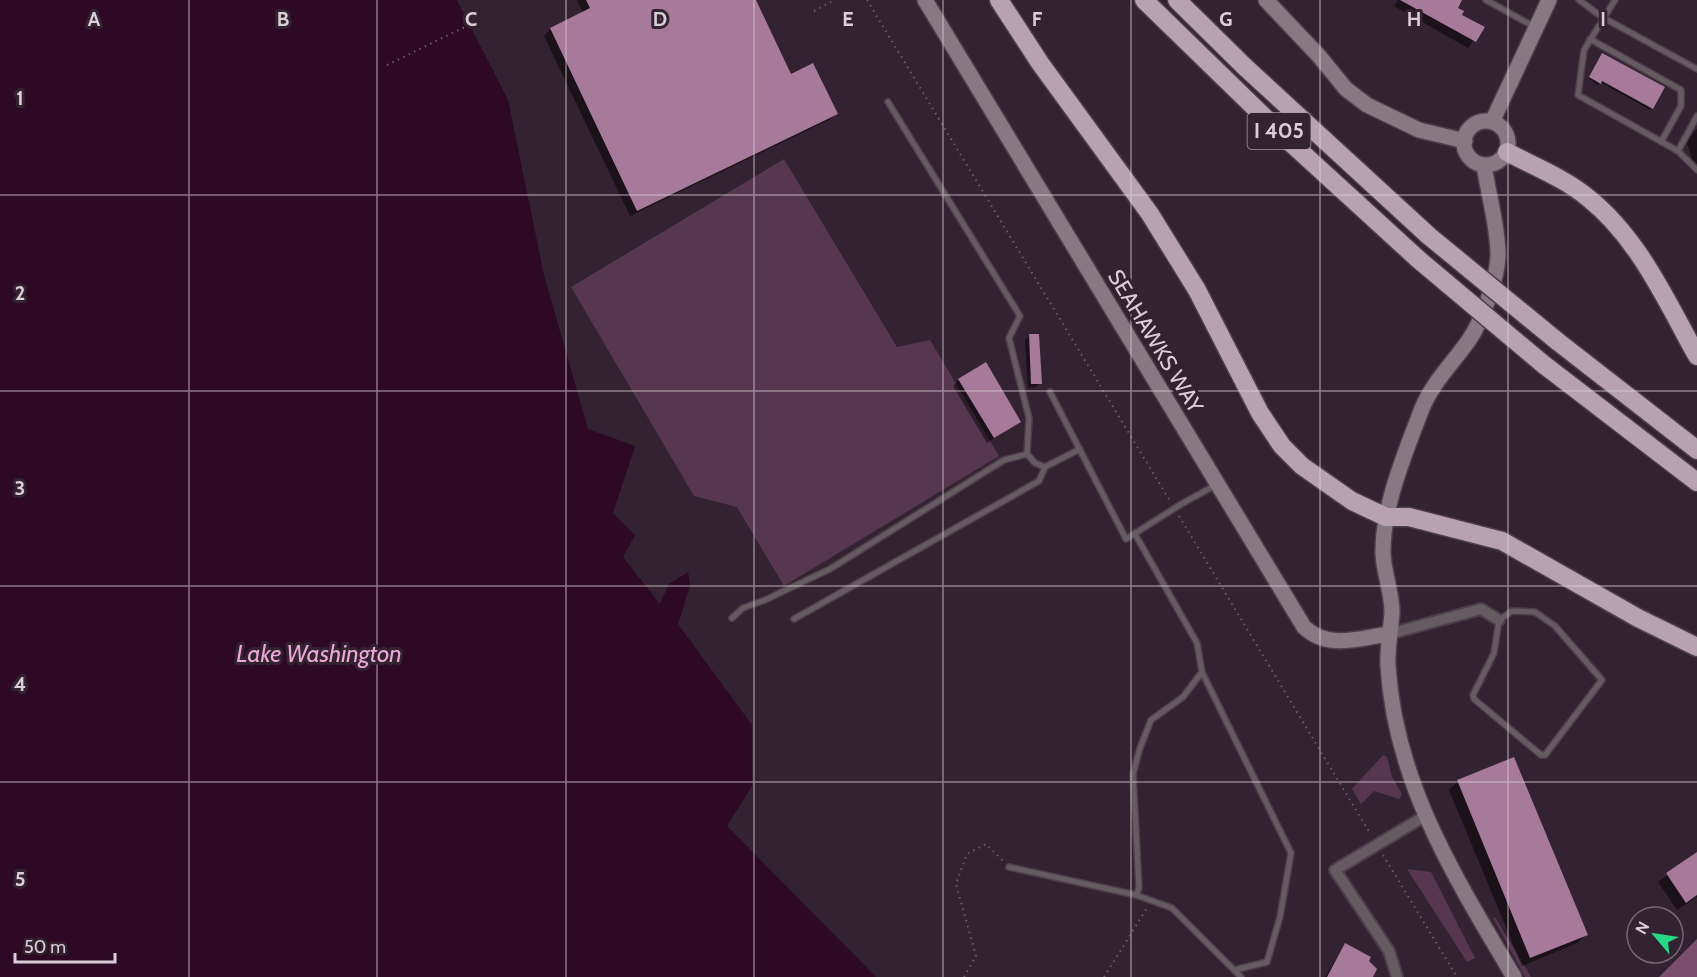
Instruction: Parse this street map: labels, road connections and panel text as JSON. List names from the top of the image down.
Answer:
{
  "streets": {
    "highway": ["I 405"],
    "street": ["SEAHAWKS WAY"]
  },
  "water": ["Lake Washington"],
  "scale_bar": "50 m",
  "north": "top left",
  "grid": {
    "columns": [
      "A",
      "B",
      "C",
      "D",
      "E",
      "F",
      "G",
      "H",
      "I"
    ],
    "rows": [
      "1",
      "2",
      "3",
      "4",
      "5"
    ]
  }
}
